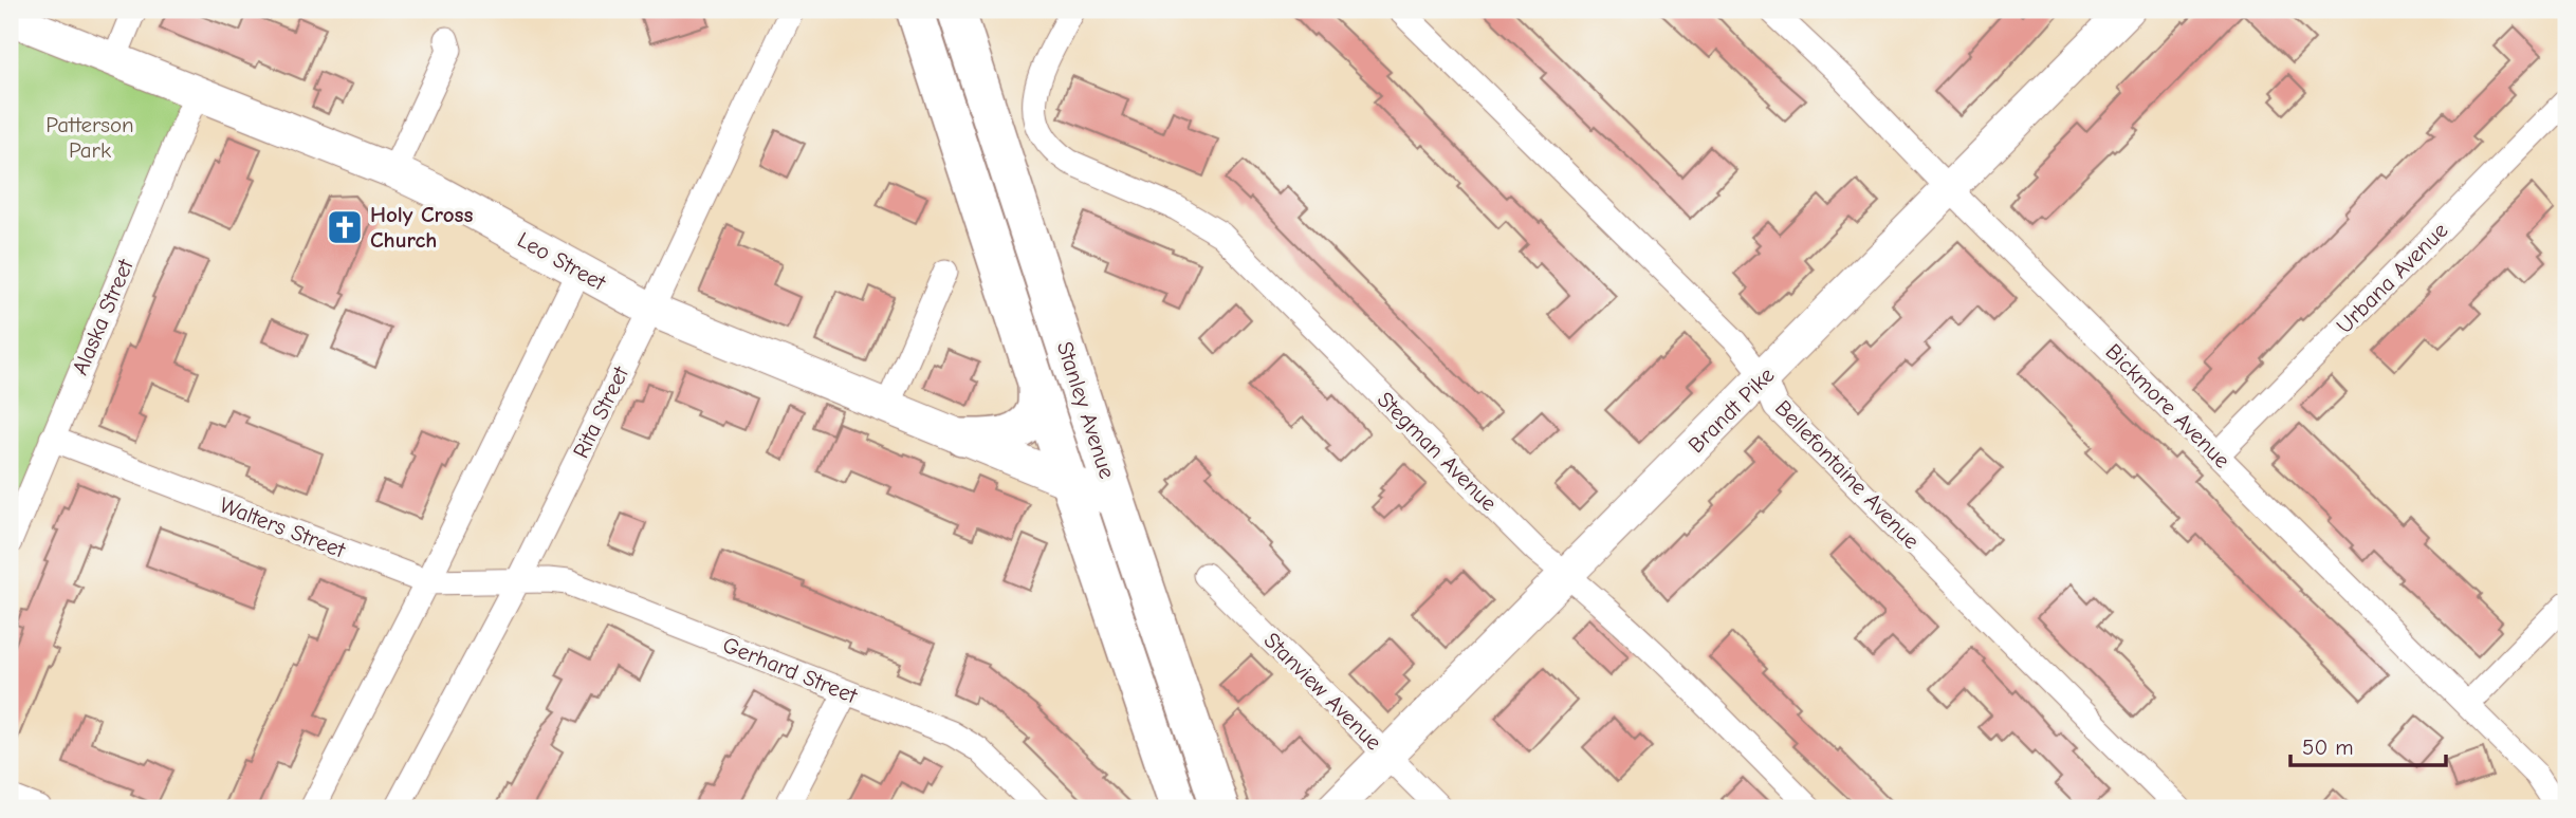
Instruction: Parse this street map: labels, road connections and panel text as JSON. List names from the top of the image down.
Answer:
{
  "streets": {
    "main road": ["Stanley Avenue"],
    "street": [
      "Leo Street",
      "Urbana Avenue",
      "Alaska Street",
      "Bickmore Avenue",
      "Brandt Pike",
      "Rita Street",
      "Stegman Avenue",
      "Bellefontaine Avenue",
      "Walters Street",
      "Gerhard Street",
      "Stanview Avenue"
    ]
  },
  "crossings": [
    ["Leo Street", "Alaska Street"],
    ["Leo Street", "Stanley Avenue"],
    ["Leo Street", "Rita Street"],
    ["Urbana Avenue", "Bickmore Avenue"],
    ["Alaska Street", "Walters Street"],
    ["Bickmore Avenue", "Brandt Pike"],
    ["Brandt Pike", "Stegman Avenue"],
    ["Brandt Pike", "Bellefontaine Avenue"],
    ["Brandt Pike", "Stanview Avenue"],
    ["Rita Street", "Walters Street"],
    ["Rita Street", "Gerhard Street"],
    ["Walters Street", "Gerhard Street"]
  ],
  "parks": ["Patterson Park"],
  "places": {
    "church": ["Holy Cross Church"]
  },
  "scale_bar": "50 m"
}
